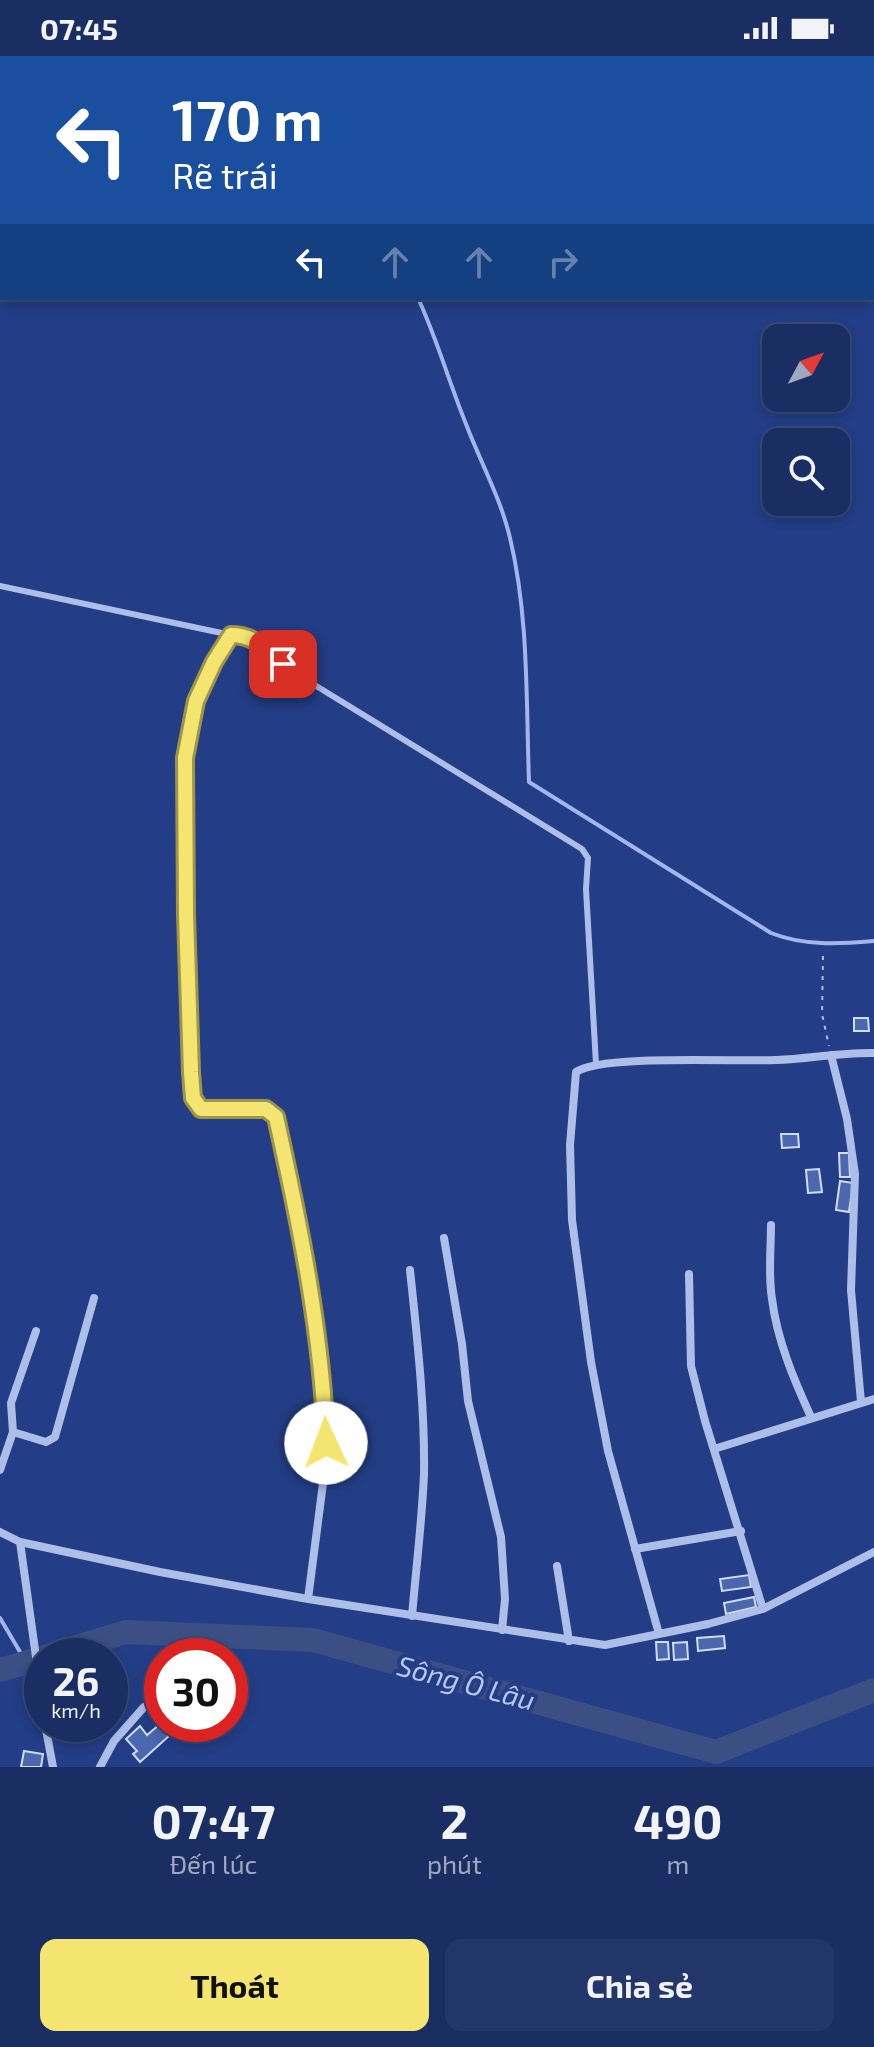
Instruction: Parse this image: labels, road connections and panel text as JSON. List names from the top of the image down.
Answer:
{
  "water": ["Sông Ô Lâu"],
  "north": "top right",
  "page": {
    "status": "07:45",
    "turn": ["170 m", "Rẽ trái"],
    "speed": "26 km/h",
    "limit": "30",
    "eta": [
      "07:47",
      "Đến lúc",
      "2",
      "phút",
      "490",
      "m"
    ],
    "buttons": ["Thoát", "Chia sẻ"]
  }
}
